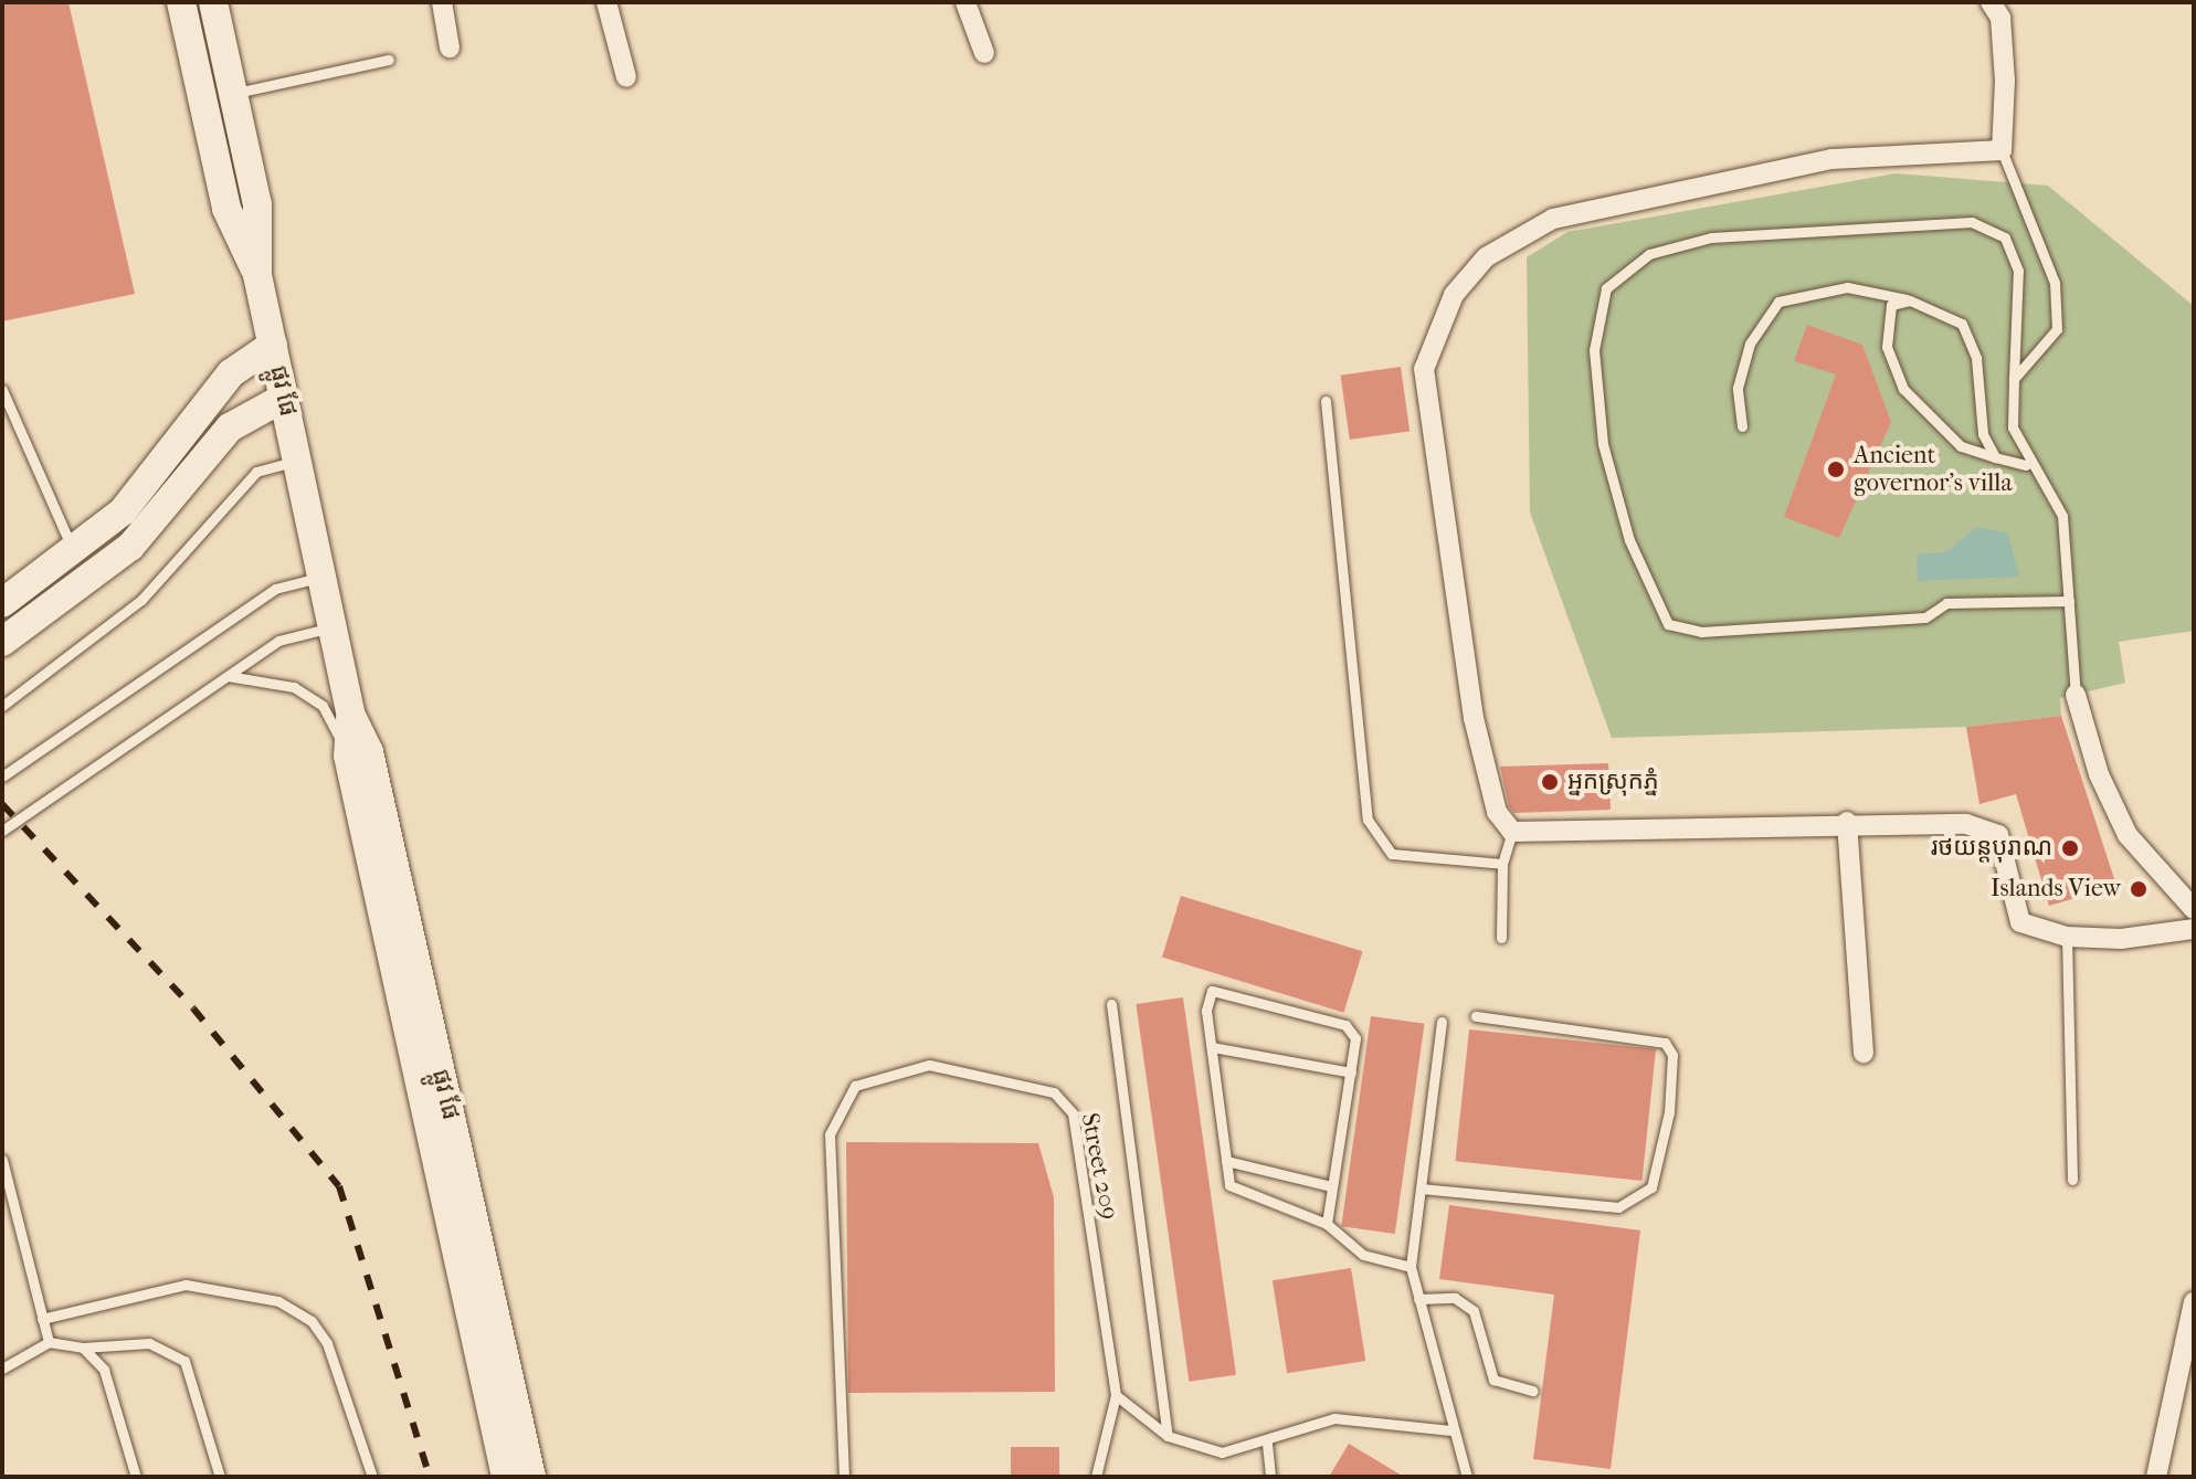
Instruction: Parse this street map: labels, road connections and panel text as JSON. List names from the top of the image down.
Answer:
{
  "streets": {
    "street": ["ផ្លូវ ផែ"],
    "lane": ["Street 209"]
  },
  "places": [
    "Ancient governor's villa",
    "អ្នកស្រុកភ្នំ",
    "រថយន្តបុរាណ",
    "Islands View"
  ]
}
